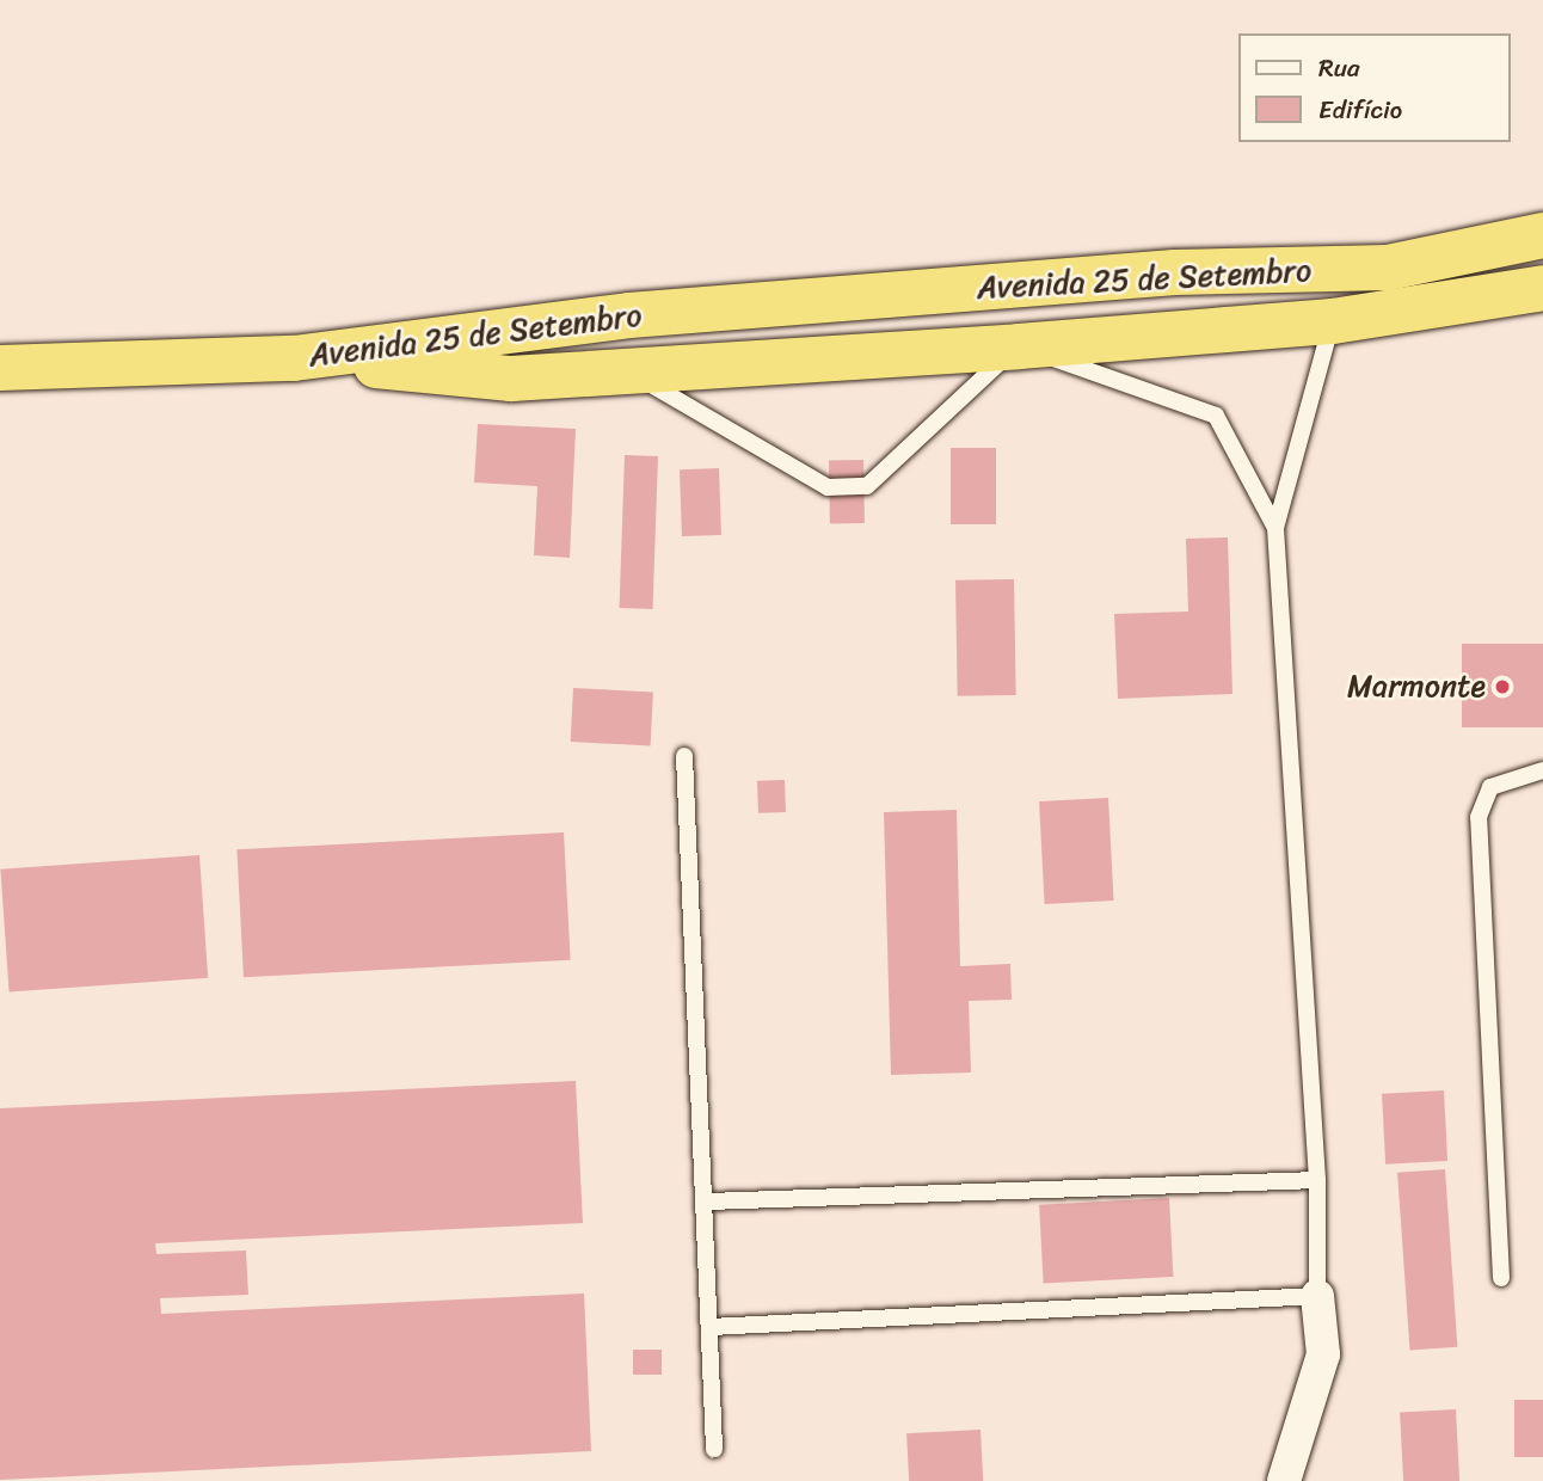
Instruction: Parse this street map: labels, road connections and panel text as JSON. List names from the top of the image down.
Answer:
{
  "streets": {
    "highway": ["Avenida 25 de Setembro"]
  },
  "places": ["Marmonte"],
  "legend": ["Rua", "Edifício"]
}
